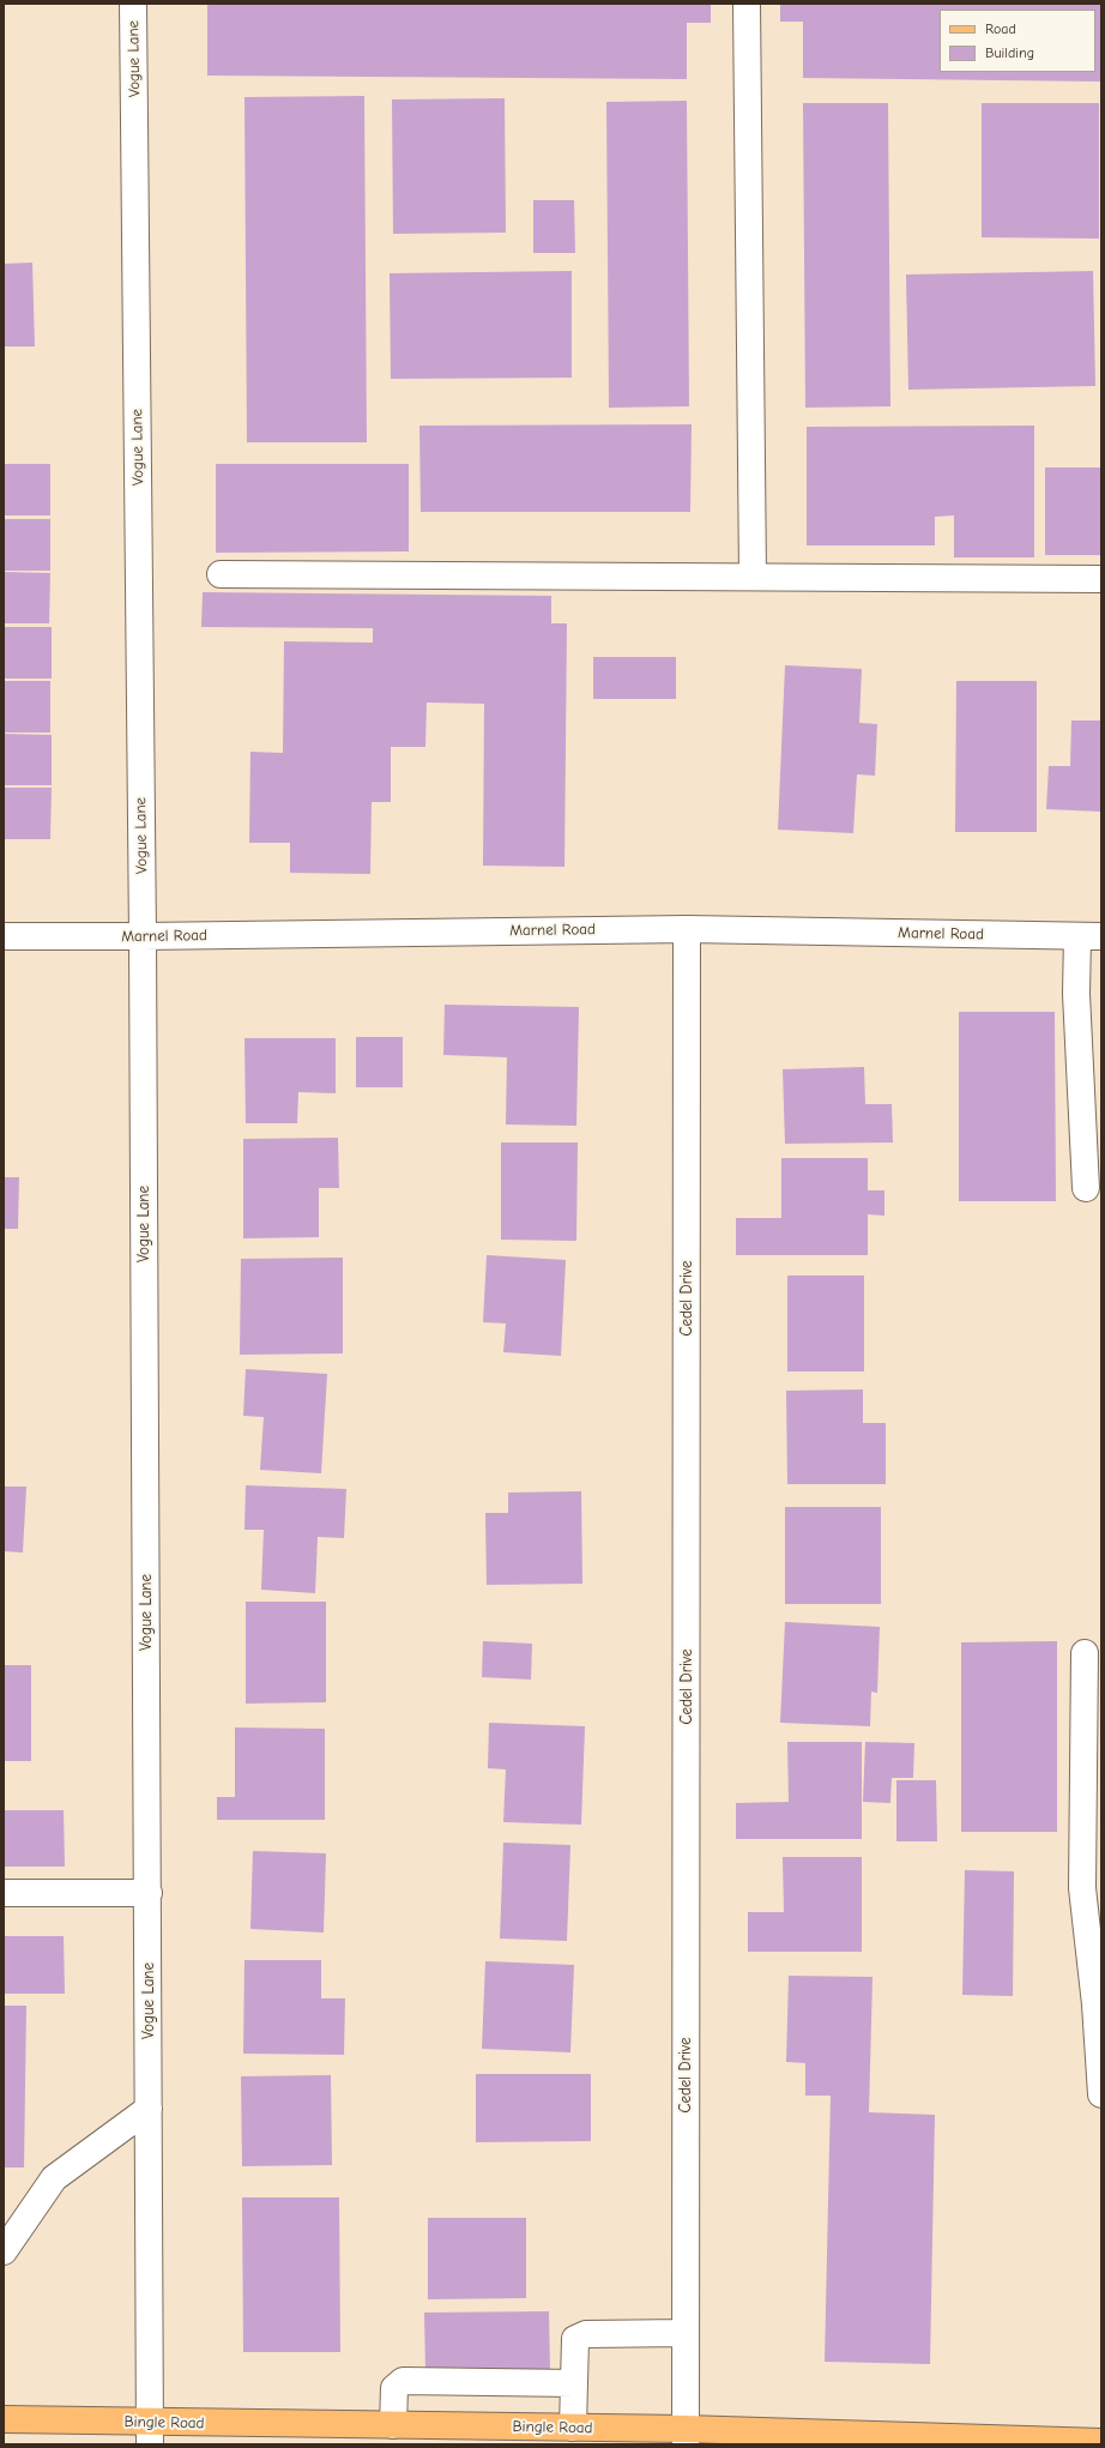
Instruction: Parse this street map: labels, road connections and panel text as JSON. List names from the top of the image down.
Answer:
{
  "streets": {
    "main road": ["Bingle Road"],
    "street": ["Vogue Lane", "Marnel Road", "Cedel Drive"]
  },
  "crossings": [
    ["Vogue Lane", "Marnel Road"],
    ["Vogue Lane", "Bingle Road"],
    ["Marnel Road", "Cedel Drive"],
    ["Cedel Drive", "Bingle Road"]
  ],
  "legend": ["Road", "Building"]
}
